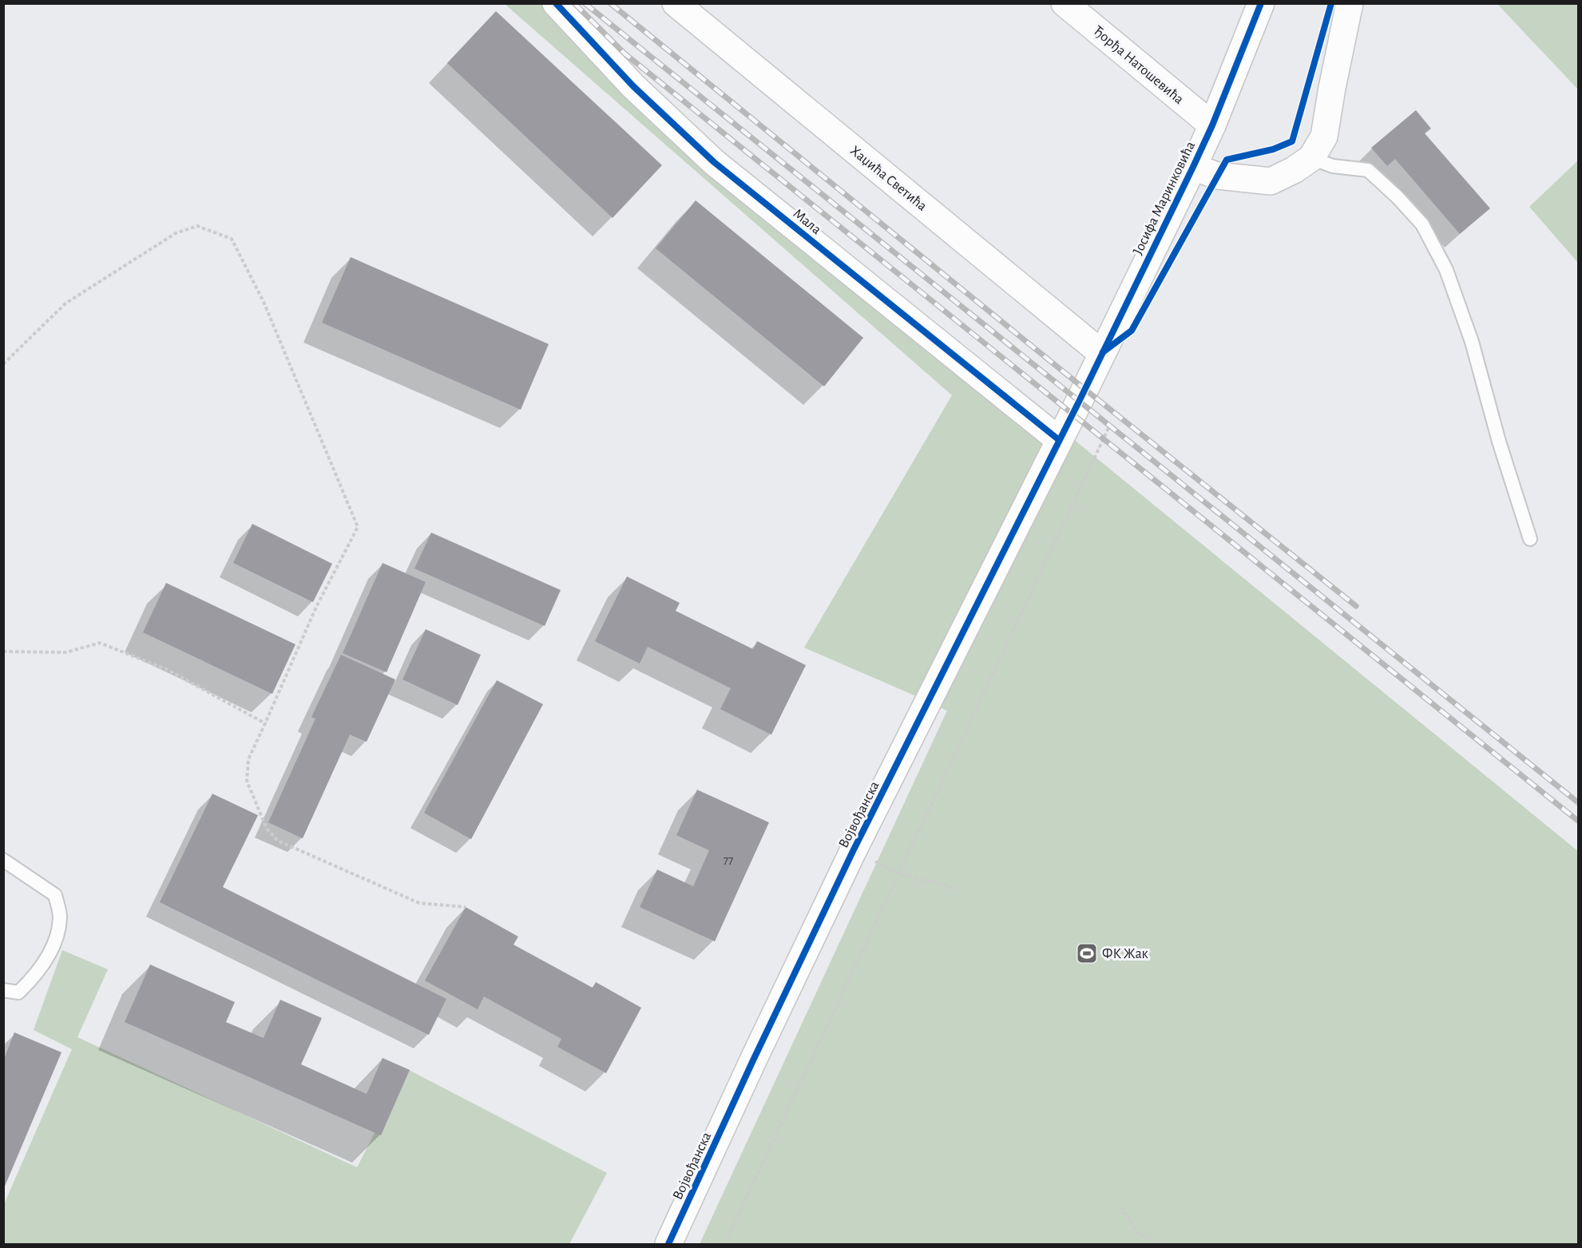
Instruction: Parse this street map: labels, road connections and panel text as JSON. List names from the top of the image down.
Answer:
{
  "streets": {
    "street": [
      "Ђорђа Натошевића",
      "Хаџића Светића",
      "Јосифа Маринковића",
      "Мала",
      "Војвођанска"
    ]
  },
  "crossings": [
    ["Ђорђа Натошевића", "Јосифа Маринковића"],
    ["Хаџића Светића", "Јосифа Маринковића"],
    ["Јосифа Маринковића", "Војвођанска"],
    ["Мала", "Војвођанска"]
  ],
  "places": {
    "sports": ["ФК Жак"]
  },
  "house_numbers": ["77"]
}
